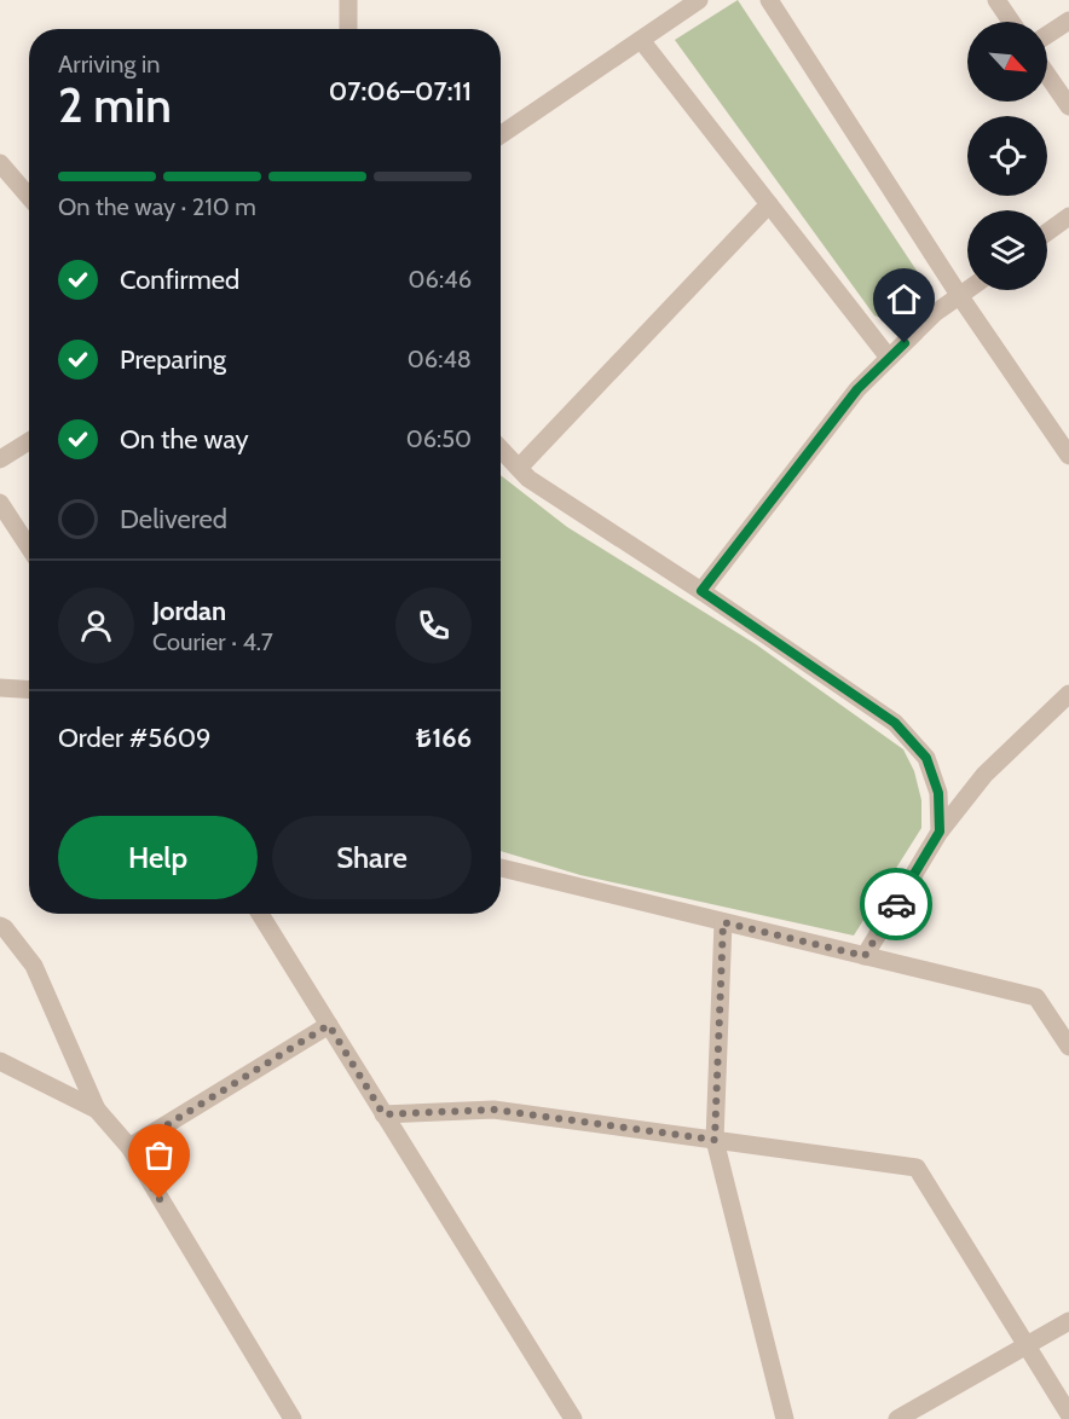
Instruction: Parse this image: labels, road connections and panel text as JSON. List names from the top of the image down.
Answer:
{
  "north": "bottom right",
  "page": {
    "heading": ["2 min", "Arriving in", "07:06–07:11"],
    "panel": [
      "Jordan",
      "Courier · 4.7",
      "Order #5609",
      "₺166"
    ],
    "bar": "On the way · 210 m",
    "list": [
      ["Confirmed", "06:46"],
      ["Preparing", "06:48"],
      ["On the way", "06:50"],
      "Delivered"
    ],
    "buttons": ["Help", "Share"]
  }
}
